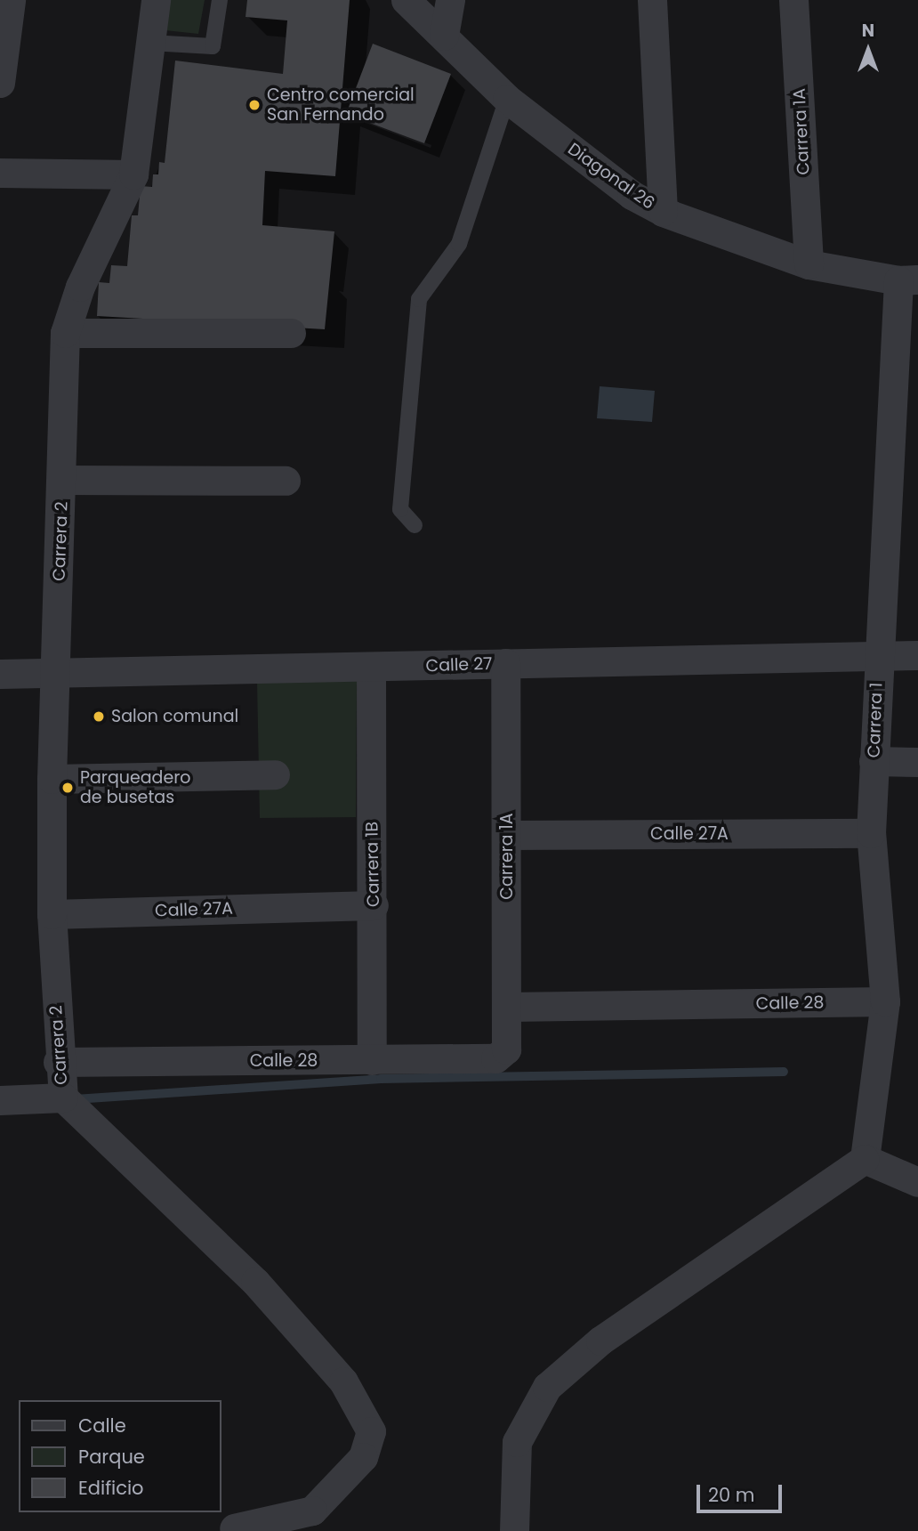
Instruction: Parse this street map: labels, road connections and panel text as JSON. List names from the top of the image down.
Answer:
{
  "streets": {
    "street": [
      "Carrera 1A",
      "Diagonal 26",
      "Carrera 2",
      "Calle 27",
      "Carrera 1",
      "Calle 27A",
      "Carrera 1B",
      "Calle 28"
    ]
  },
  "crossings": [
    ["Carrera 1A", "Diagonal 26"],
    ["Carrera 1A", "Calle 27"],
    ["Carrera 1A", "Calle 27A"],
    ["Carrera 1A", "Calle 28"],
    ["Diagonal 26", "Carrera 1"],
    ["Carrera 2", "Calle 27"],
    ["Carrera 2", "Calle 27A"],
    ["Carrera 2", "Calle 28"],
    ["Calle 27", "Carrera 1"],
    ["Calle 27", "Carrera 1B"],
    ["Carrera 1", "Calle 27A"],
    ["Carrera 1", "Calle 28"],
    ["Calle 27A", "Carrera 1B"],
    ["Carrera 1B", "Calle 28"]
  ],
  "places": ["Centro comercial San Fernando", "Salon comunal", "Parqueadero de busetas"],
  "legend": ["Calle", "Parque", "Edificio"],
  "scale_bar": "20 m",
  "north": "top"
}
